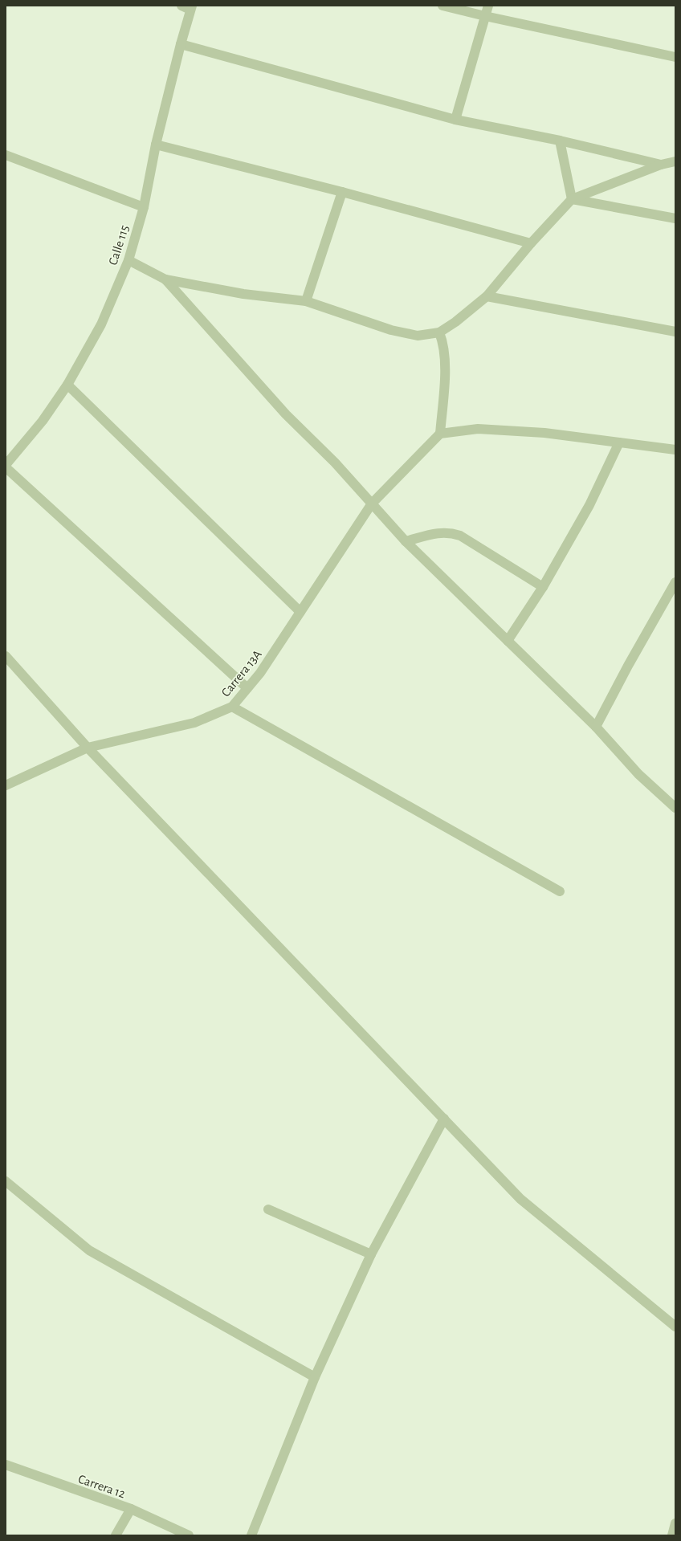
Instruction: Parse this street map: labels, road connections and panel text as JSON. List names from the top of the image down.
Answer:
{
  "streets": {
    "street": ["Calle 115", "Carrera 13A", "Carrera 12"]
  }
}
